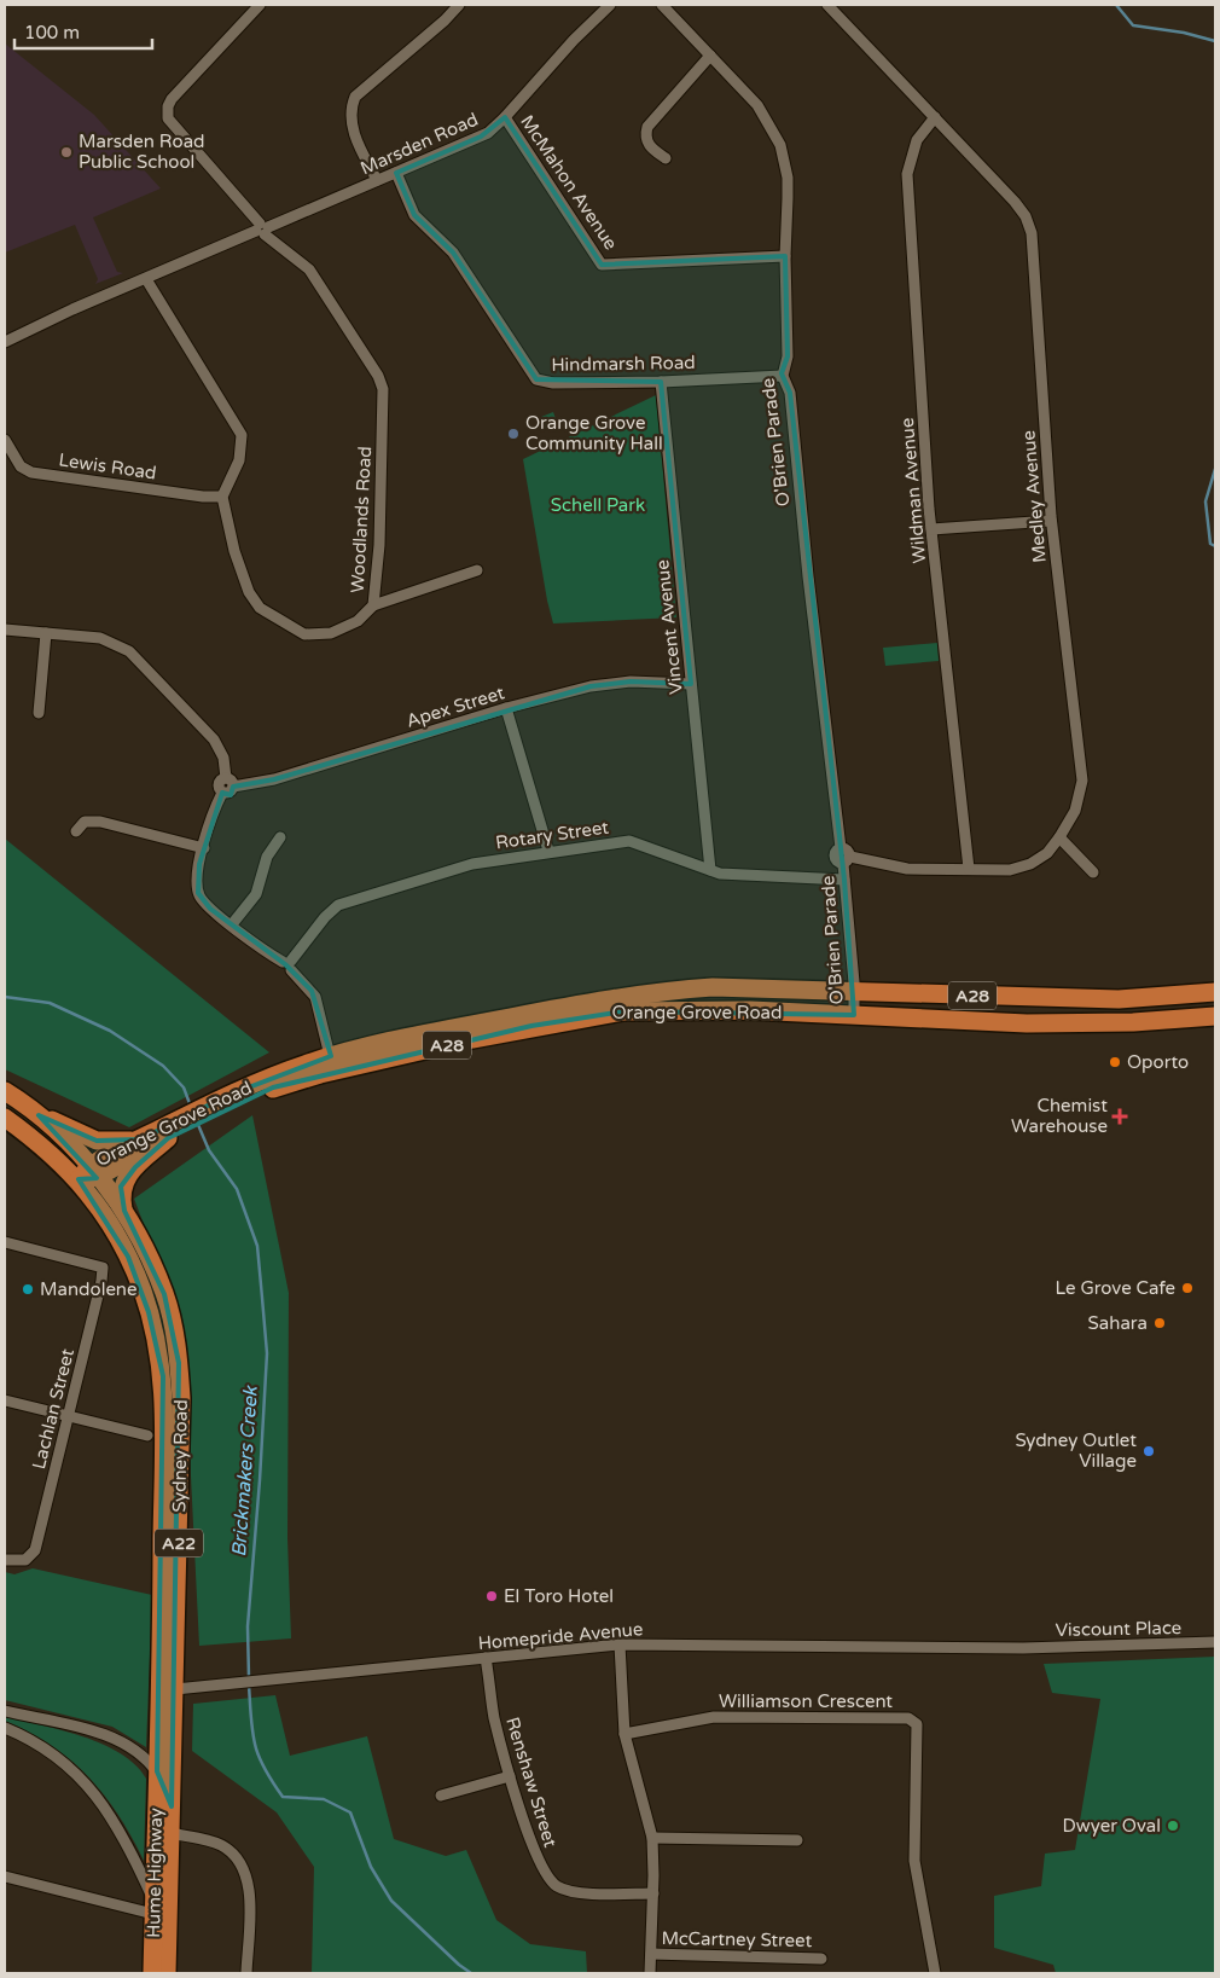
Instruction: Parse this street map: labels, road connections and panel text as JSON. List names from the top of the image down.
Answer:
{
  "streets": {
    "highway": [
      "A28",
      "Orange Grove Road",
      "Sydney Road",
      "A22",
      "Hume Highway"
    ],
    "street": [
      "Marsden Road",
      "McMahon Avenue",
      "Hindmarsh Road",
      "O'Brien Parade",
      "Lewis Road",
      "Wildman Avenue",
      "Medley Avenue",
      "Woodlands Road",
      "Vincent Avenue",
      "Apex Street",
      "Rotary Street",
      "Lachlan Street",
      "Viscount Place",
      "Homepride Avenue",
      "Williamson Crescent",
      "Renshaw Street",
      "McCartney Street"
    ]
  },
  "crossings": [
    ["Marsden Road", "McMahon Avenue"],
    ["Marsden Road", "Hindmarsh Road"],
    ["Marsden Road", "Woodlands Road"],
    ["McMahon Avenue", "O'Brien Parade"],
    ["Hindmarsh Road", "O'Brien Parade"],
    ["Hindmarsh Road", "Vincent Avenue"],
    ["O'Brien Parade", "Medley Avenue"],
    ["O'Brien Parade", "Rotary Street"],
    ["O'Brien Parade", "Orange Grove Road"],
    ["Lewis Road", "Woodlands Road"],
    ["Wildman Avenue", "Medley Avenue"],
    ["Vincent Avenue", "Apex Street"],
    ["Vincent Avenue", "Rotary Street"],
    ["A28", "Orange Grove Road"],
    ["A28", "A22"],
    ["Orange Grove Road", "Sydney Road"],
    ["Orange Grove Road", "A22"],
    ["Sydney Road", "A22"],
    ["Sydney Road", "Homepride Avenue"],
    ["Sydney Road", "Hume Highway"],
    ["Viscount Place", "Homepride Avenue"],
    ["Homepride Avenue", "Renshaw Street"]
  ],
  "water": ["Brickmakers Creek"],
  "parks": ["Schell Park"],
  "places": {
    "other": [
      "Marsden Road Public School",
      "Orange Grove Community Hall",
      "Oporto",
      "Le Grove Cafe",
      "Mandolene",
      "Sahara",
      "Sydney Outlet Village",
      "El Toro Hotel",
      "Dwyer Oval"
    ],
    "health": ["Chemist Warehouse"]
  },
  "scale_bar": "100 m"
}
